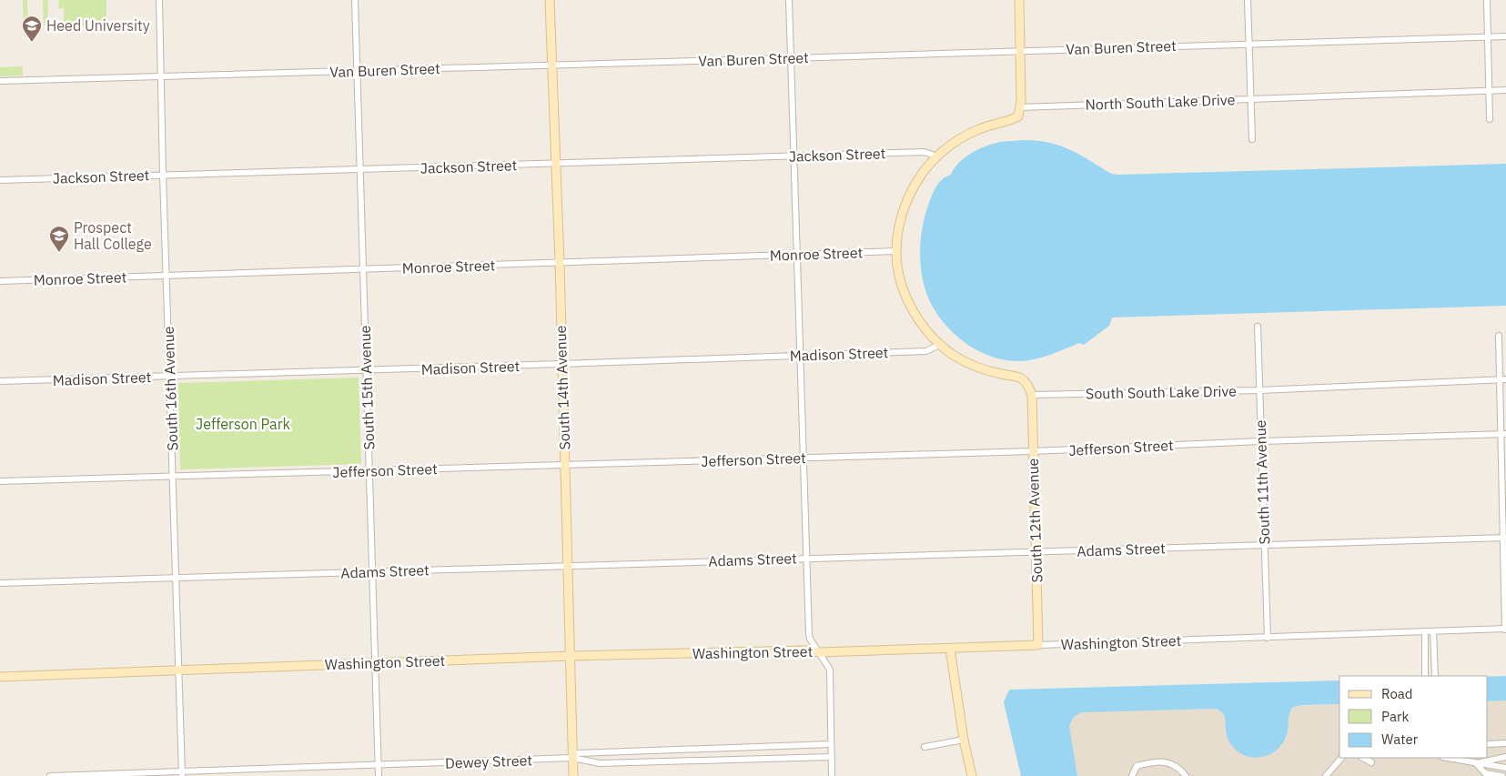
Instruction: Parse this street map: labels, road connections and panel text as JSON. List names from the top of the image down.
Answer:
{
  "streets": {
    "street": [
      "Van Buren Street",
      "North South Lake Drive",
      "Jackson Street",
      "Monroe Street",
      "Madison Street",
      "South 15th Avenue",
      "South 14th Avenue",
      "South 16th Avenue",
      "South South Lake Drive",
      "Jefferson Street",
      "South 11th Avenue",
      "South 12th Avenue",
      "Adams Street",
      "Washington Street",
      "Dewey Street"
    ]
  },
  "crossings": [
    ["Van Buren Street", "South 15th Avenue"],
    ["Van Buren Street", "South 14th Avenue"],
    ["Van Buren Street", "South 16th Avenue"],
    ["Jackson Street", "South 15th Avenue"],
    ["Jackson Street", "South 14th Avenue"],
    ["Jackson Street", "South 16th Avenue"],
    ["Monroe Street", "South 15th Avenue"],
    ["Monroe Street", "South 14th Avenue"],
    ["Monroe Street", "South 16th Avenue"],
    ["Madison Street", "South 15th Avenue"],
    ["Madison Street", "South 14th Avenue"],
    ["Madison Street", "South 16th Avenue"],
    ["South 15th Avenue", "Jefferson Street"],
    ["South 15th Avenue", "Adams Street"],
    ["South 15th Avenue", "Washington Street"],
    ["South 15th Avenue", "Dewey Street"],
    ["South 14th Avenue", "Jefferson Street"],
    ["South 14th Avenue", "Adams Street"],
    ["South 14th Avenue", "Washington Street"],
    ["South 14th Avenue", "Dewey Street"],
    ["South 16th Avenue", "Jefferson Street"],
    ["South 16th Avenue", "Adams Street"],
    ["South 16th Avenue", "Washington Street"],
    ["South 16th Avenue", "Dewey Street"],
    ["South South Lake Drive", "South 11th Avenue"],
    ["South South Lake Drive", "South 12th Avenue"],
    ["Jefferson Street", "South 11th Avenue"],
    ["Jefferson Street", "South 12th Avenue"],
    ["South 11th Avenue", "Adams Street"],
    ["South 11th Avenue", "Washington Street"],
    ["South 12th Avenue", "Adams Street"],
    ["South 12th Avenue", "Washington Street"]
  ],
  "parks": ["Jefferson Park"],
  "places": {
    "school or university": ["Heed University", "Prospect Hall College"]
  },
  "legend": ["Road", "Park", "Water"]
}
